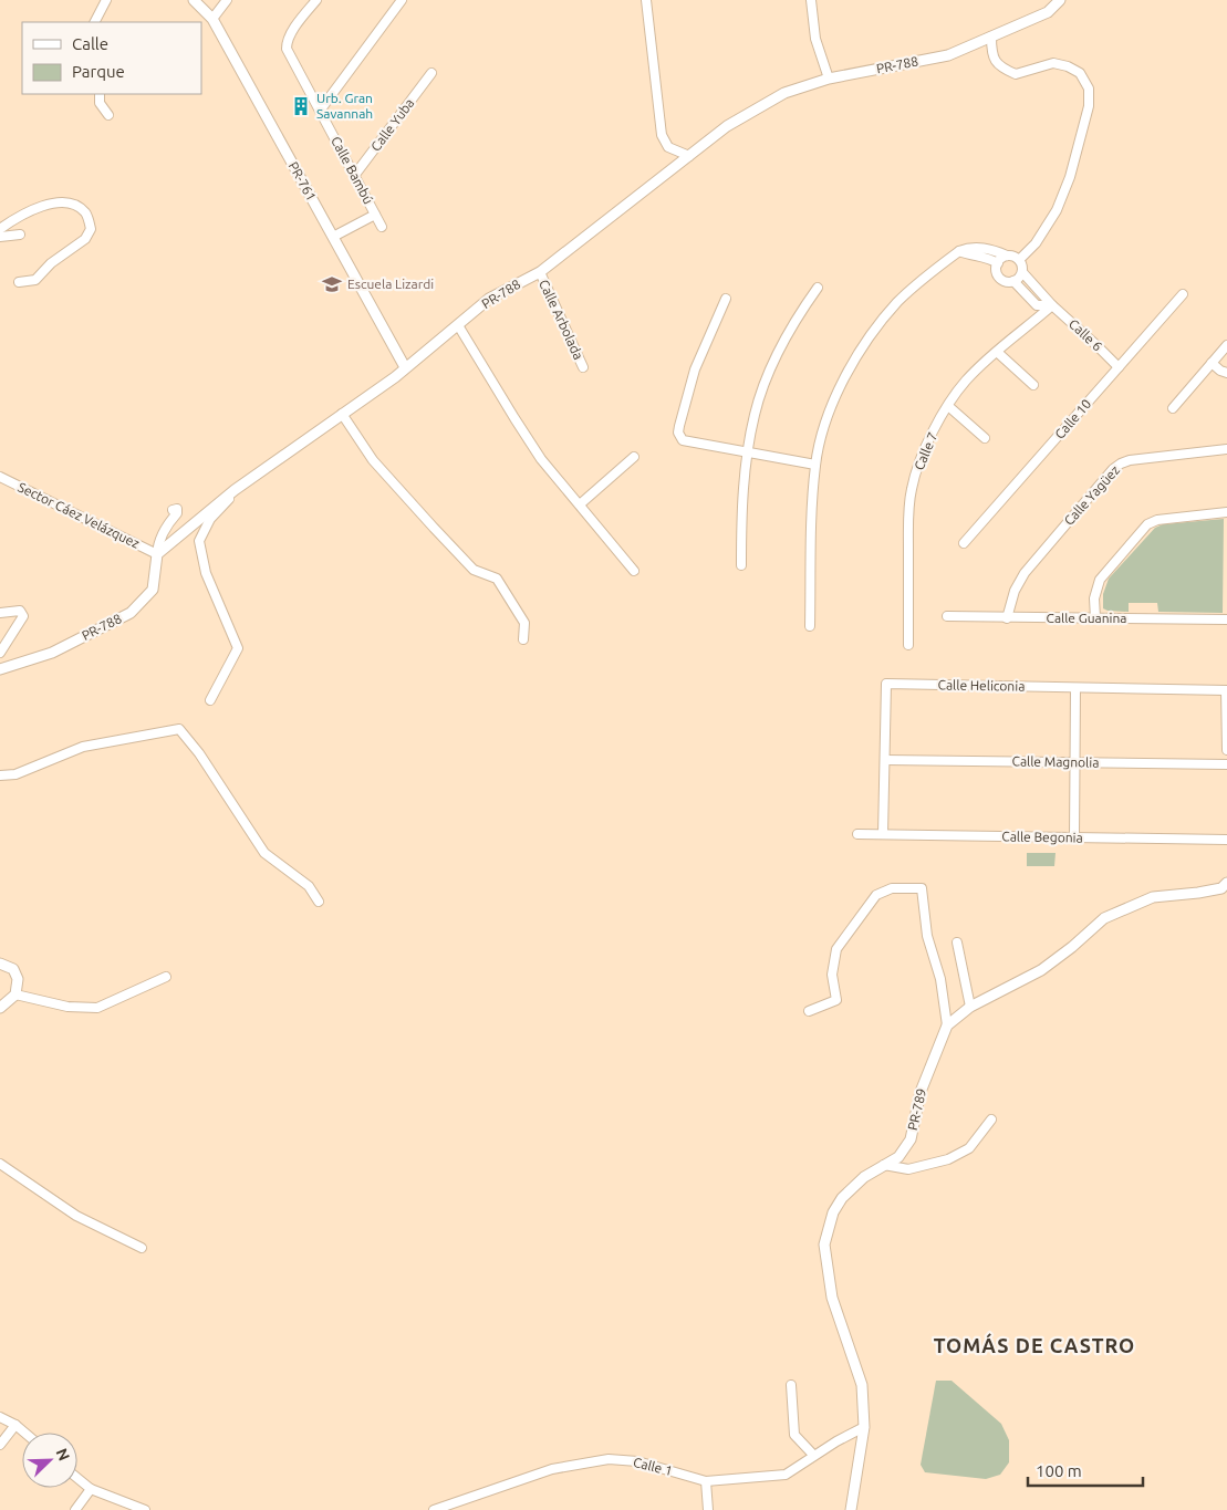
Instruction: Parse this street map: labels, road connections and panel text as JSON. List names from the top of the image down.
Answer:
{
  "streets": {
    "street": [
      "PR-788",
      "Calle Yuba",
      "Calle Bambú",
      "PR-761",
      "Calle Arbolada",
      "Calle 6",
      "Calle 10",
      "Calle 7",
      "Calle Yagüez",
      "Sector Cáez Velázquez",
      "Calle Guanina",
      "Calle Heliconia",
      "Calle Magnolia",
      "Calle Begonia",
      "PR-789",
      "Calle 1"
    ]
  },
  "crossings": [
    ["PR-788", "PR-761"],
    ["PR-788", "Calle Arbolada"],
    ["PR-788", "Sector Cáez Velázquez"],
    ["Calle Yuba", "Calle Bambú"],
    ["Calle 6", "Calle 10"],
    ["Calle 6", "Calle 7"],
    ["Calle Yagüez", "Calle Guanina"],
    ["Calle Heliconia", "Calle Magnolia"],
    ["Calle Heliconia", "Calle Begonia"],
    ["PR-789", "Calle 1"]
  ],
  "districts": ["TOMÁS DE CASTRO"],
  "places": {
    "building": ["Urb. Gran Savannah"],
    "school or university": ["Escuela Lizardi"]
  },
  "legend": ["Calle", "Parque"],
  "scale_bar": "100 m",
  "north": "top right"
}
